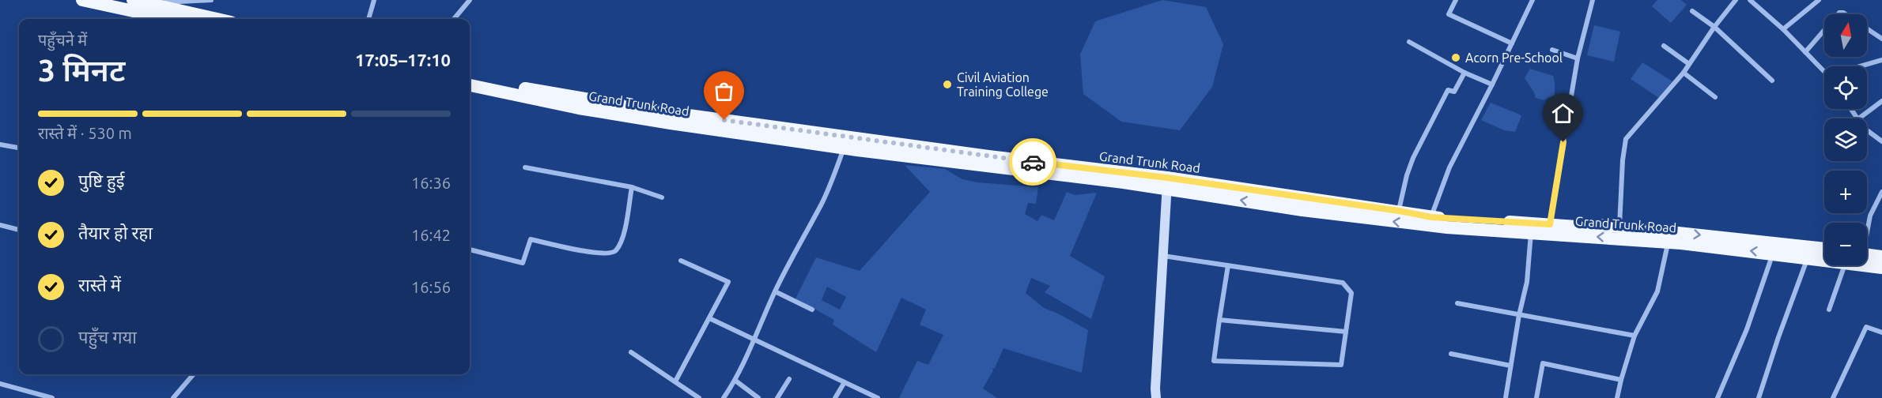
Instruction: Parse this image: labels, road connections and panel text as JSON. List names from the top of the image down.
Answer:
{
  "streets": {
    "highway": ["Grand Trunk Road"]
  },
  "places": ["Acorn Pre-School", "Civil Aviation Training College"],
  "north": "top",
  "page": {
    "map_buttons": ["+", "−"],
    "heading": ["3 मिनट", "पहुँचने में", "17:05–17:10"],
    "bar": "रास्ते में · 530 m",
    "list": [
      ["पुष्टि हुई", "16:36"],
      ["तैयार हो रहा", "16:42"],
      ["रास्ते में", "16:56"],
      "पहुँच गया"
    ]
  }
}
